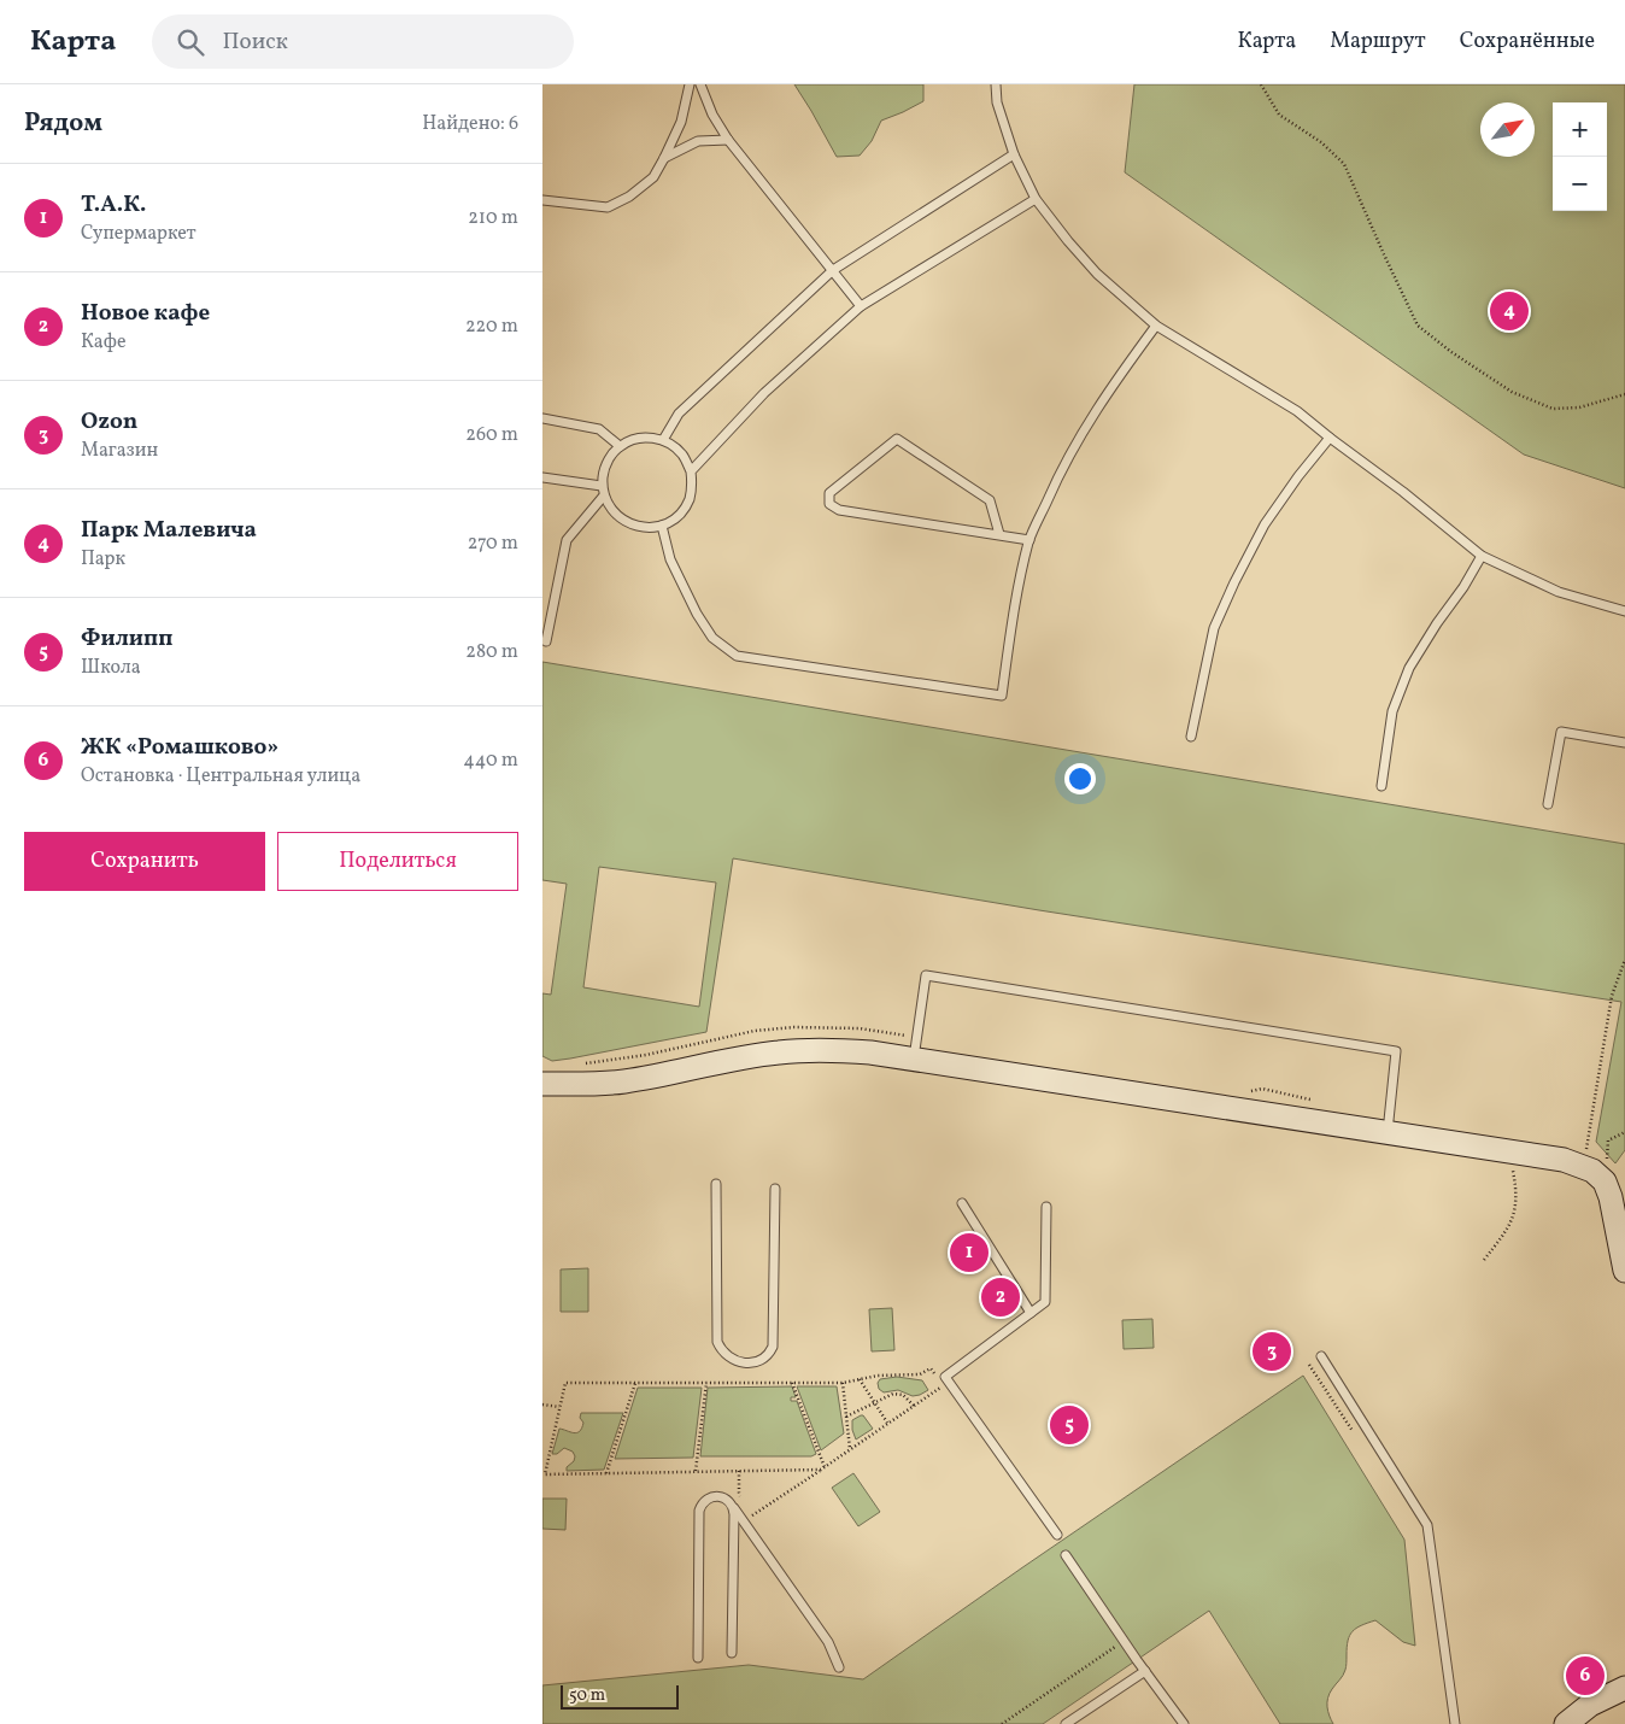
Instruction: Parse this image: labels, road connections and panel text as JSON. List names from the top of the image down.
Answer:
{
  "scale_bar": "50 m",
  "north": "top right",
  "page": {
    "header": "Карта",
    "search": "Поиск",
    "nav": ["Карта", "Маршрут", "Сохранённые"],
    "heading": ["Рядом", "Найдено: 6"],
    "map_buttons": ["+", "−"],
    "list": [
      {
        "mark": "1",
        "name": "Т.А.К.",
        "note": "Супермаркет",
        "value": "210 m"
      },
      {
        "mark": "2",
        "name": "Новое кафе",
        "note": "Кафе",
        "value": "220 m"
      },
      {
        "mark": "3",
        "name": "Ozon",
        "note": "Магазин",
        "value": "260 m"
      },
      {
        "mark": "4",
        "name": "Парк Малевича",
        "note": "Парк",
        "value": "270 m"
      },
      {
        "mark": "5",
        "name": "Филипп",
        "note": "Школа",
        "value": "280 m"
      },
      {
        "mark": "6",
        "name": "ЖК «Ромашково»",
        "note": "Остановка · Центральная улица",
        "value": "440 m"
      }
    ],
    "pins": [
      "4",
      "1",
      "2",
      "3",
      "5",
      "6"
    ],
    "buttons": ["Сохранить", "Поделиться"],
    "scale": "50 m"
  }
}
